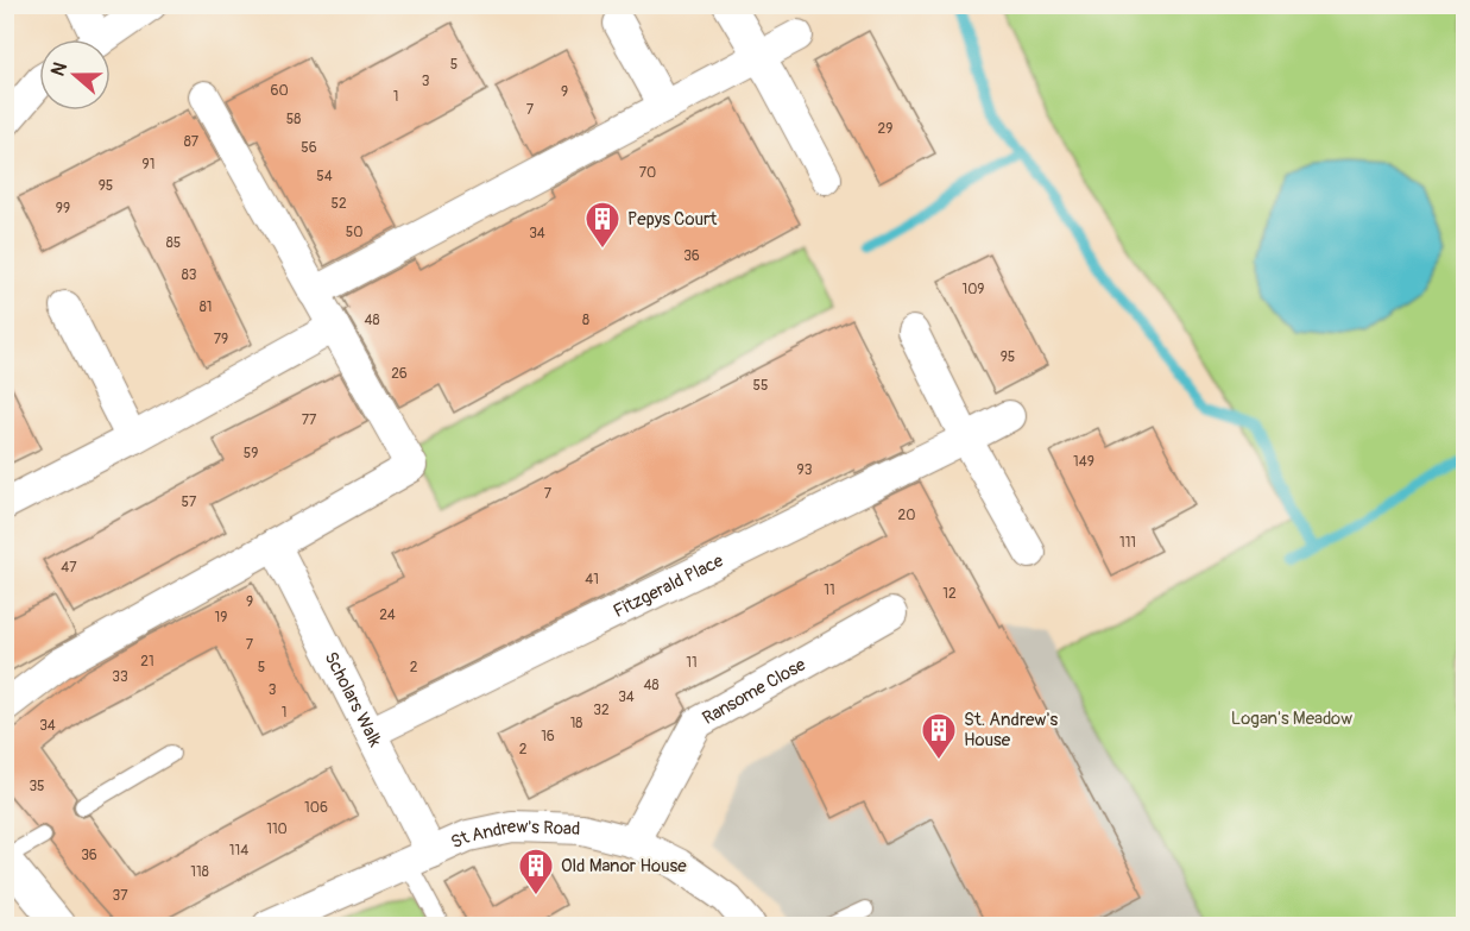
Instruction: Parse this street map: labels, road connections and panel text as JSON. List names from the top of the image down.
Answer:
{
  "streets": {
    "street": [
      "Fitzgerald Place",
      "Ransome Close",
      "Scholars Walk",
      "St Andrew's Road"
    ]
  },
  "crossings": [
    ["Fitzgerald Place", "Scholars Walk"],
    ["Ransome Close", "St Andrew's Road"],
    ["Scholars Walk", "St Andrew's Road"]
  ],
  "parks": ["Logan's Meadow"],
  "places": {
    "building": ["Pepys Court", "St. Andrew's House", "Old Manor House"]
  },
  "house_numbers": [
    "5",
    "3",
    "60",
    "9",
    "1",
    "7",
    "58",
    "29",
    "87",
    "56",
    "91",
    "70",
    "54",
    "95",
    "52",
    "99",
    "50",
    "34",
    "85",
    "36",
    "83",
    "109",
    "81",
    "48",
    "8",
    "79",
    "95",
    "26",
    "55",
    "77",
    "59",
    "149",
    "93",
    "7",
    "57",
    "20",
    "111",
    "47",
    "41",
    "11",
    "12",
    "9",
    "24",
    "19",
    "7",
    "21",
    "11",
    "5",
    "2",
    "33",
    "48",
    "3",
    "34",
    "32",
    "1",
    "18",
    "34",
    "16",
    "2",
    "35",
    "106",
    "110",
    "114",
    "36",
    "118",
    "37"
  ],
  "north": "left"
}
